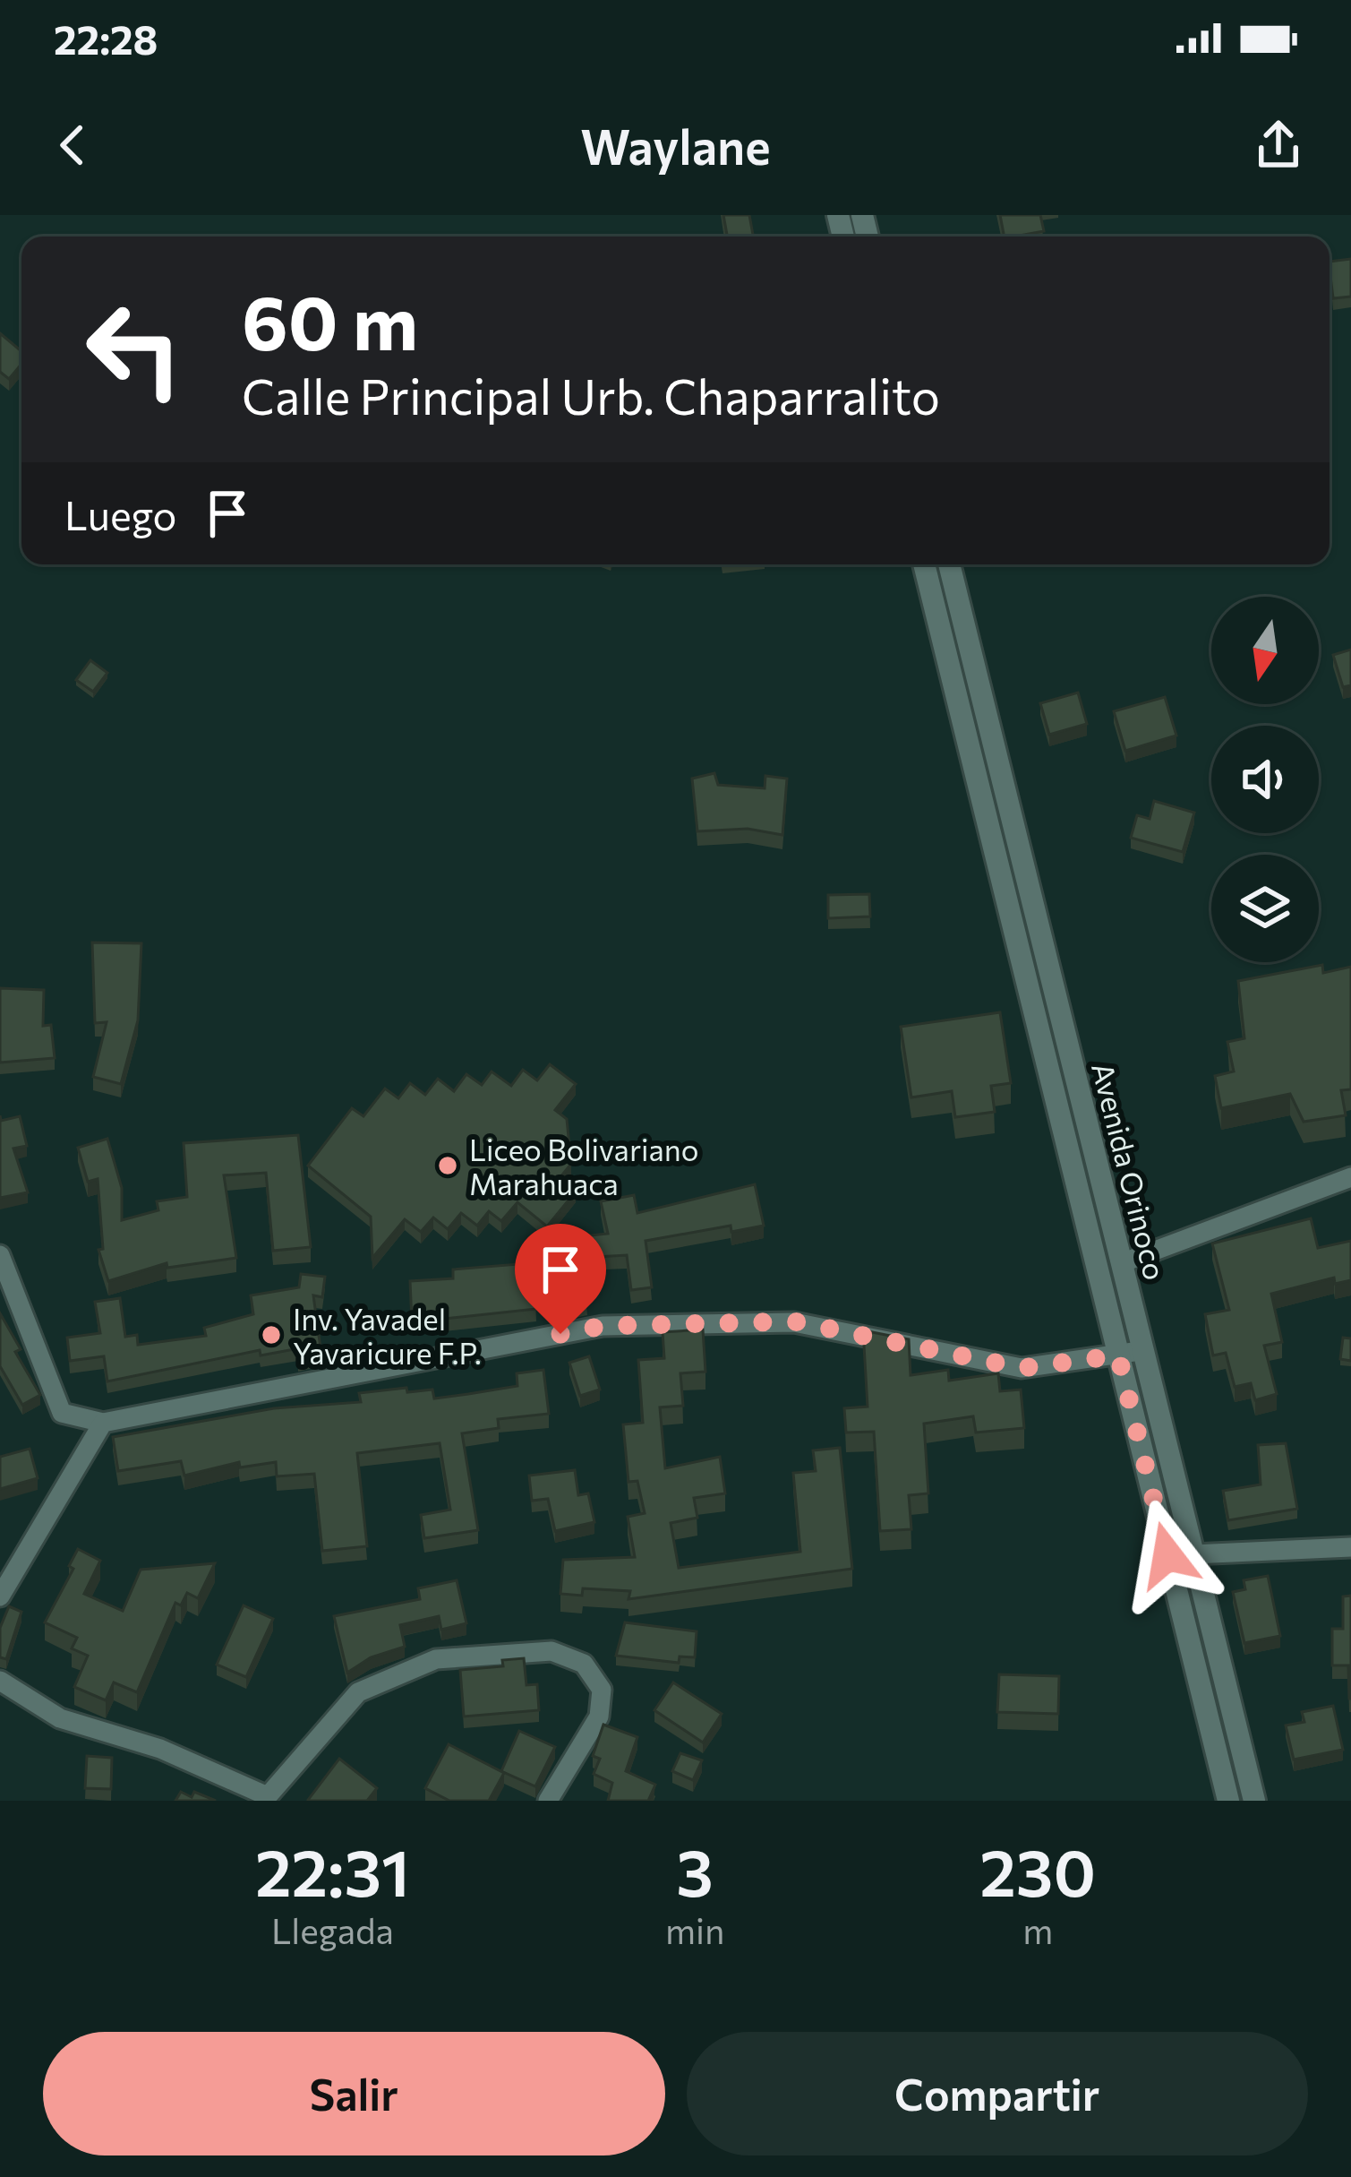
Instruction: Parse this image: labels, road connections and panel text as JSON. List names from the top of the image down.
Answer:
{
  "streets": {
    "street": ["Avenida Orinoco"]
  },
  "places": ["Liceo Bolivariano Marahuaca", "Inv. Yavadel Yavaricure F.P."],
  "north": "bottom",
  "page": {
    "status": "22:28",
    "header": "Waylane",
    "turn": ["60 m", "Calle Principal Urb. Chaparralito"],
    "then": "Luego",
    "eta": [
      "22:31",
      "Llegada",
      "3",
      "min",
      "230",
      "m"
    ],
    "buttons": ["Salir", "Compartir"]
  }
}
